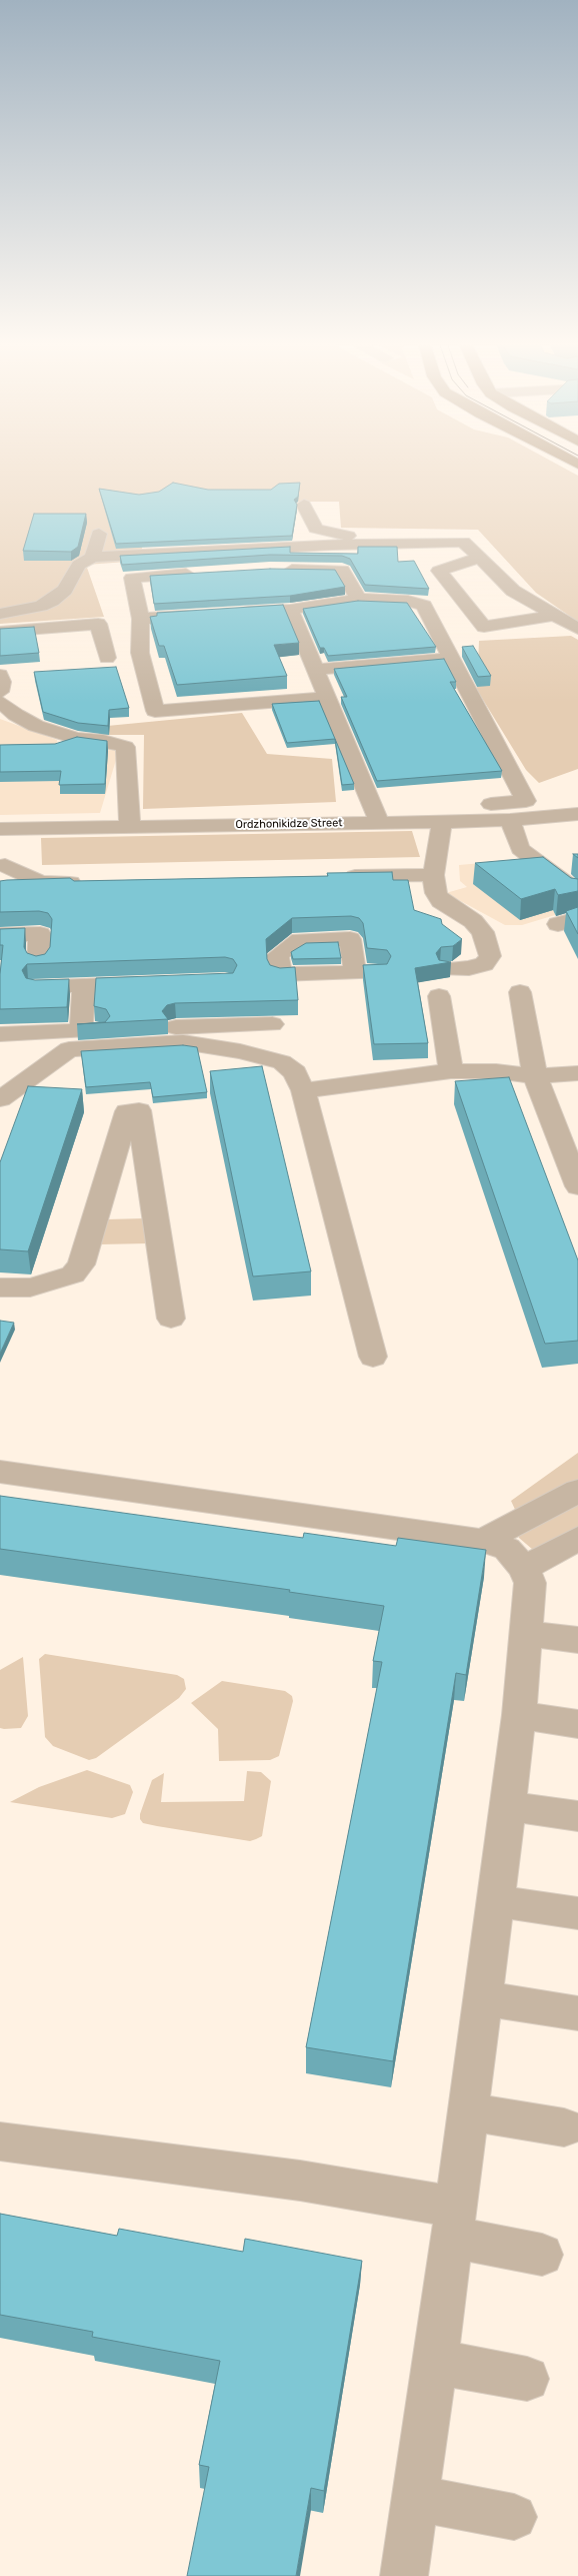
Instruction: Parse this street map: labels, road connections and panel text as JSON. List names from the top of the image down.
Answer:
{
  "streets": {
    "street": ["Ordzhonikidze Street"]
  }
}
